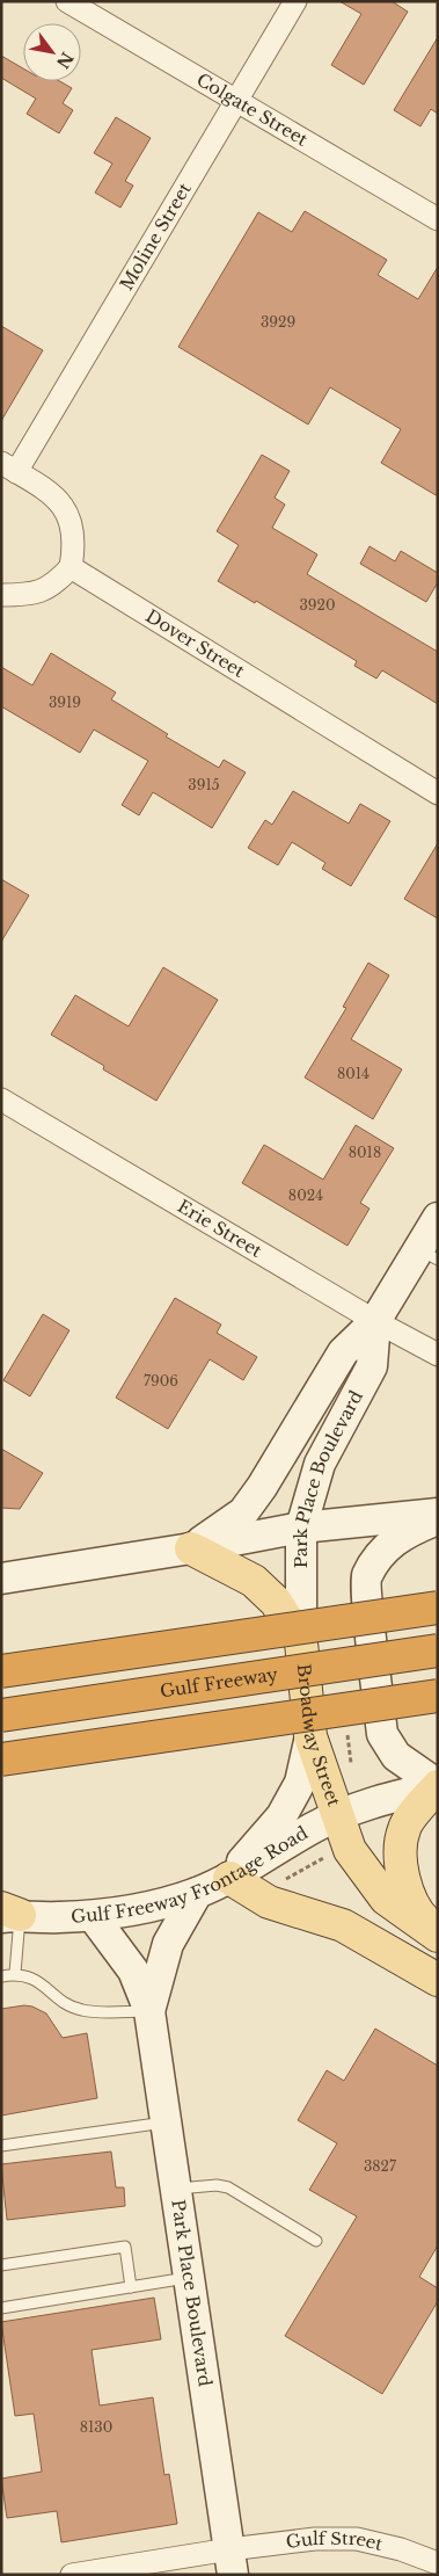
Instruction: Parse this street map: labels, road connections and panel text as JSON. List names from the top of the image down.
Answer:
{
  "streets": {
    "highway": ["Gulf Freeway"],
    "main road": ["Park Place Boulevard", "Broadway Street", "Gulf Freeway Frontage Road"],
    "street": [
      "Colgate Street",
      "Moline Street",
      "Dover Street",
      "Erie Street",
      "Gulf Street"
    ]
  },
  "crossings": [
    ["Colgate Street", "Moline Street"],
    ["Erie Street", "Park Place Boulevard"],
    ["Park Place Boulevard", "Broadway Street"],
    ["Park Place Boulevard", "Gulf Freeway Frontage Road"],
    ["Park Place Boulevard", "Gulf Street"],
    ["Broadway Street", "Gulf Freeway Frontage Road"]
  ],
  "house_numbers": [
    "3929",
    "3920",
    "3919",
    "3915",
    "8014",
    "8018",
    "8024",
    "7906",
    "3827",
    "8130"
  ],
  "north": "bottom right"
}
